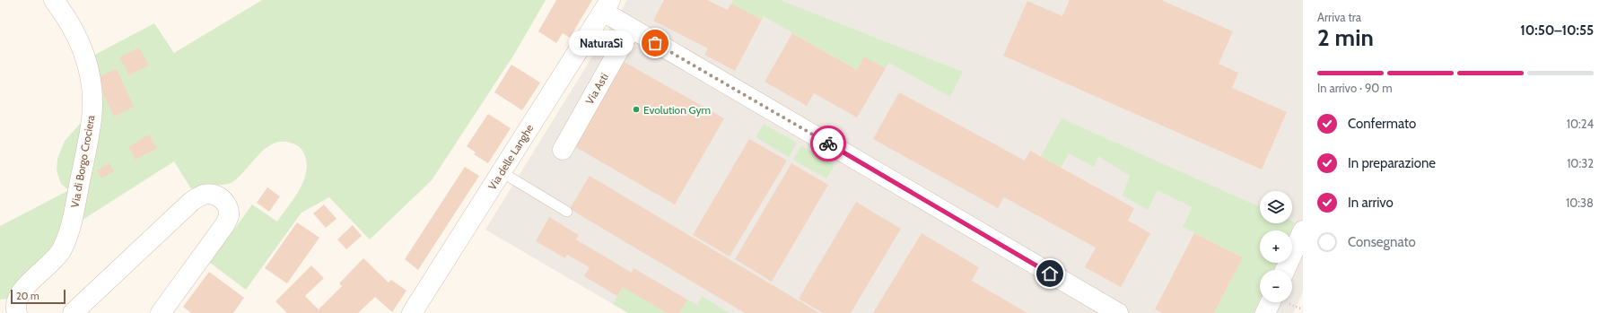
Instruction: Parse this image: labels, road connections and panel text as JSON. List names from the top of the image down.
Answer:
{
  "streets": {
    "street": ["Via Asti", "Via delle Langhe", "Via di Borgo Crociera"]
  },
  "places": ["NaturaSì", "Evolution Gym"],
  "scale_bar": "20 m",
  "page": {
    "heading": ["2 min", "Arriva tra", "10:50–10:55"],
    "bubble": "NaturaSì",
    "bar": "In arrivo · 90 m",
    "list": [
      ["Confermato", "10:24"],
      ["In preparazione", "10:32"],
      ["In arrivo", "10:38"],
      "Consegnato"
    ],
    "map_buttons": ["+", "−"],
    "scale": "20 m"
  }
}
